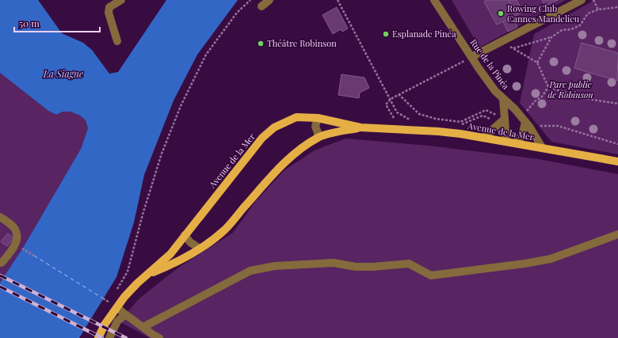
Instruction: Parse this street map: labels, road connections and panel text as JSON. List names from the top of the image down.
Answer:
{
  "streets": {
    "main road": ["Avenue de la Mer"],
    "street": ["Rue de la Pinéa"]
  },
  "crossings": [
    ["Rue de la Pinéa", "Avenue de la Mer"]
  ],
  "water": ["La Siagne"],
  "parks": ["Parc public de Robinson"],
  "places": ["Rowing Club Cannes Mandelieu", "Esplanade Pinéa", "Théâtre Robinson"],
  "scale_bar": "50 m"
}
